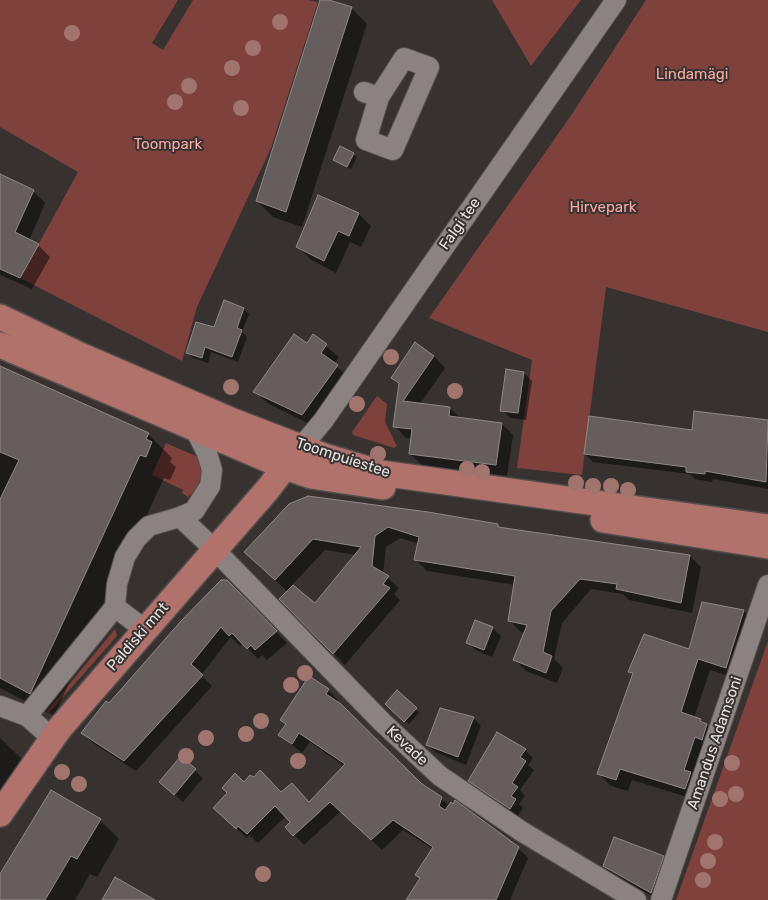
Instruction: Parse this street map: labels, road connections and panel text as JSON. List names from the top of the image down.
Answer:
{
  "streets": {
    "main road": ["Toompuiestee", "Paldiski mnt"],
    "street": ["Falgi tee", "Amandus Adamsoni", "Kevade"]
  },
  "crossings": [
    ["Falgi tee", "Toompuiestee"],
    ["Falgi tee", "Paldiski mnt"],
    ["Toompuiestee", "Paldiski mnt"],
    ["Paldiski mnt", "Kevade"]
  ],
  "parks": ["Lindamägi", "Toompark", "Hirvepark"]
}
